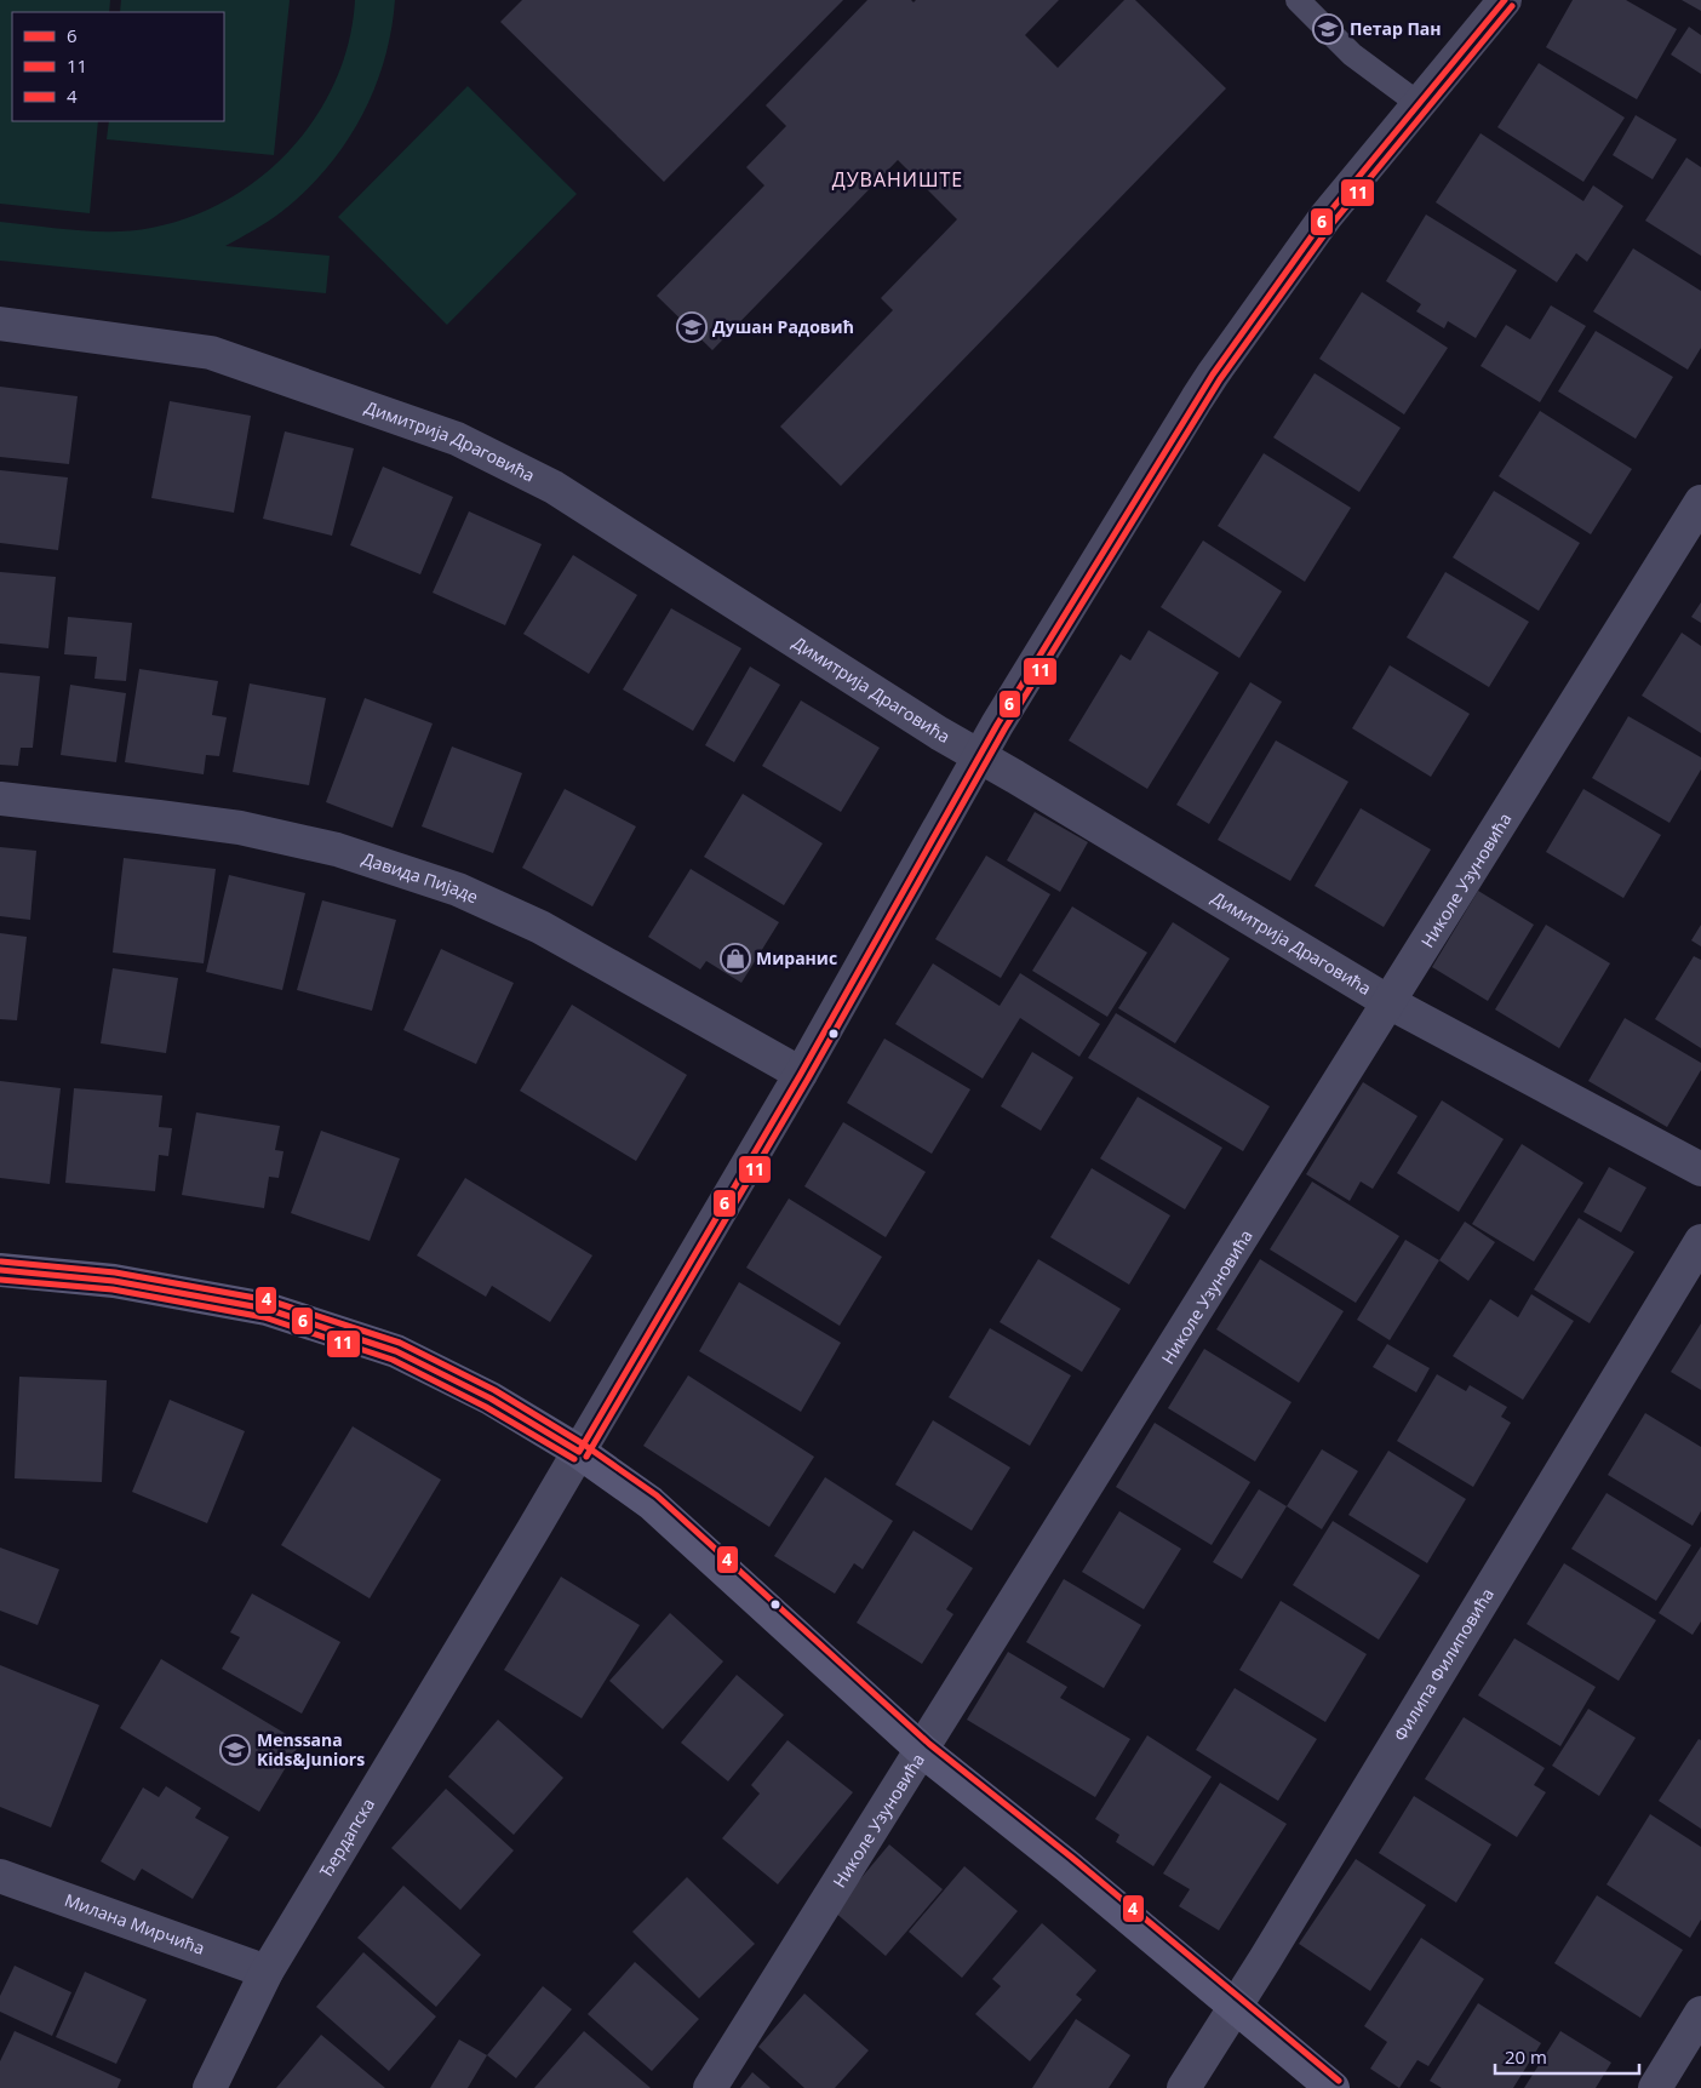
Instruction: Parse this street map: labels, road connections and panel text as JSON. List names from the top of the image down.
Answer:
{
  "streets": {
    "street": [
      "Димитрија Драговића",
      "Давида Пијаде",
      "Николе Узуновића",
      "Филипа Филиповића",
      "Ђердапска",
      "Милана Мирчића"
    ]
  },
  "crossings": [
    ["Димитрија Драговића", "Николе Узуновића"],
    ["Димитрија Драговића", "Ђердапска"],
    ["Давида Пијаде", "Ђердапска"],
    ["Ђердапска", "Милана Мирчића"]
  ],
  "districts": ["ДУВАНИШТЕ"],
  "places": {
    "school or university": ["Петар Пан", "Душан Радовић", "Menssana Kids&Juniors"],
    "shop": ["Миранис"]
  },
  "lines": ["transit line 6", "transit line 11", "transit line 4"],
  "legend": ["6", "11", "4"],
  "scale_bar": "20 m"
}
